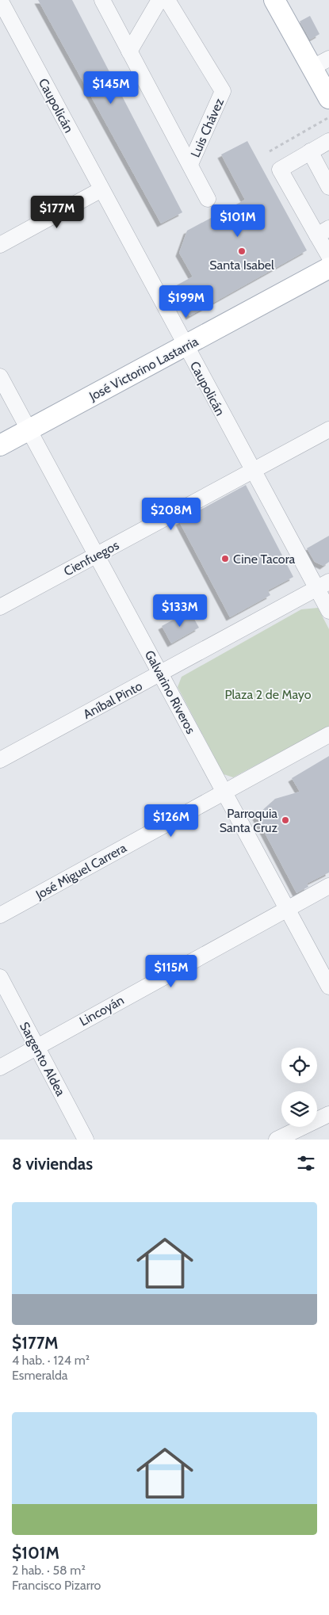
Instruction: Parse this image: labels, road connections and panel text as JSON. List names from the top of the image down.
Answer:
{
  "streets": {
    "main road": ["José Victorino Lastarria"],
    "street": [
      "Caupolicán",
      "Luis Chávez",
      "Cienfuegos",
      "Galvarino Riveros",
      "Aníbal Pinto",
      "José Miguel Carrera",
      "Lincoyán",
      "Sargento Aldea"
    ]
  },
  "crossings": [
    ["Caupolicán", "José Victorino Lastarria"],
    ["Caupolicán", "Cienfuegos"],
    ["Caupolicán", "Aníbal Pinto"],
    ["José Victorino Lastarria", "Galvarino Riveros"],
    ["Cienfuegos", "Galvarino Riveros"],
    ["Galvarino Riveros", "Aníbal Pinto"],
    ["Galvarino Riveros", "José Miguel Carrera"],
    ["Galvarino Riveros", "Lincoyán"],
    ["Lincoyán", "Sargento Aldea"]
  ],
  "parks": ["Plaza 2 de Mayo"],
  "places": ["Santa Isabel", "Cine Tacora", "Parroquia Santa Cruz"],
  "page": {
    "price": [
      "$145M",
      "$177M",
      "$101M",
      "$199M",
      "$208M",
      "$133M",
      "$126M",
      "$115M"
    ],
    "heading": "8 viviendas",
    "list": [
      {
        "name": "$177M",
        "note": "4 hab. · 124 m² · Esmeralda"
      },
      {
        "name": "$101M",
        "note": "2 hab. · 58 m² · Francisco Pizarro"
      }
    ]
  }
}
